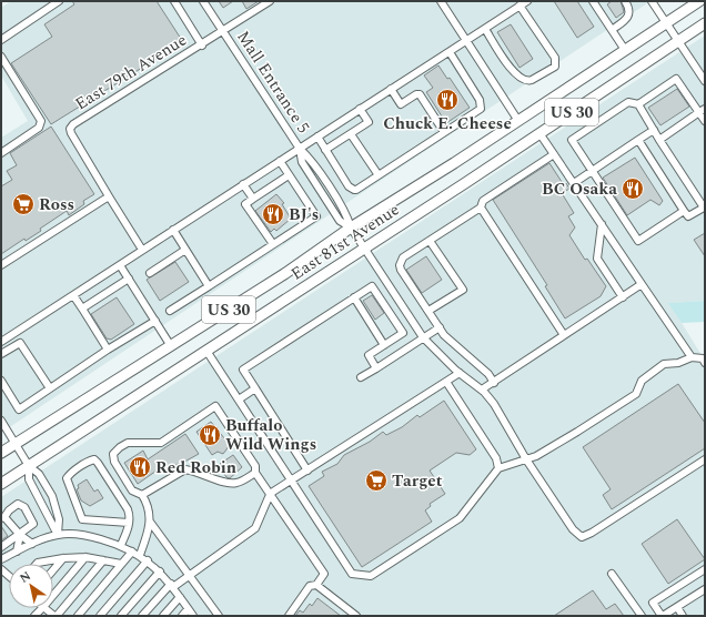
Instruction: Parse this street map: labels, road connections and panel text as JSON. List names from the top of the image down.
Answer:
{
  "streets": {
    "highway": ["US 30", "East 81st Avenue"],
    "street": ["East 79th Avenue", "Mall Entrance 5"]
  },
  "crossings": [
    ["East 79th Avenue", "Mall Entrance 5"],
    ["Mall Entrance 5", "East 81st Avenue"]
  ],
  "places": {
    "restaurant": [
      "Chuck E. Cheese",
      "BC Osaka",
      "BJ's",
      "Buffalo Wild Wings",
      "Red Robin"
    ],
    "supermarket": ["Ross", "Target"]
  },
  "north": "top left"
}
